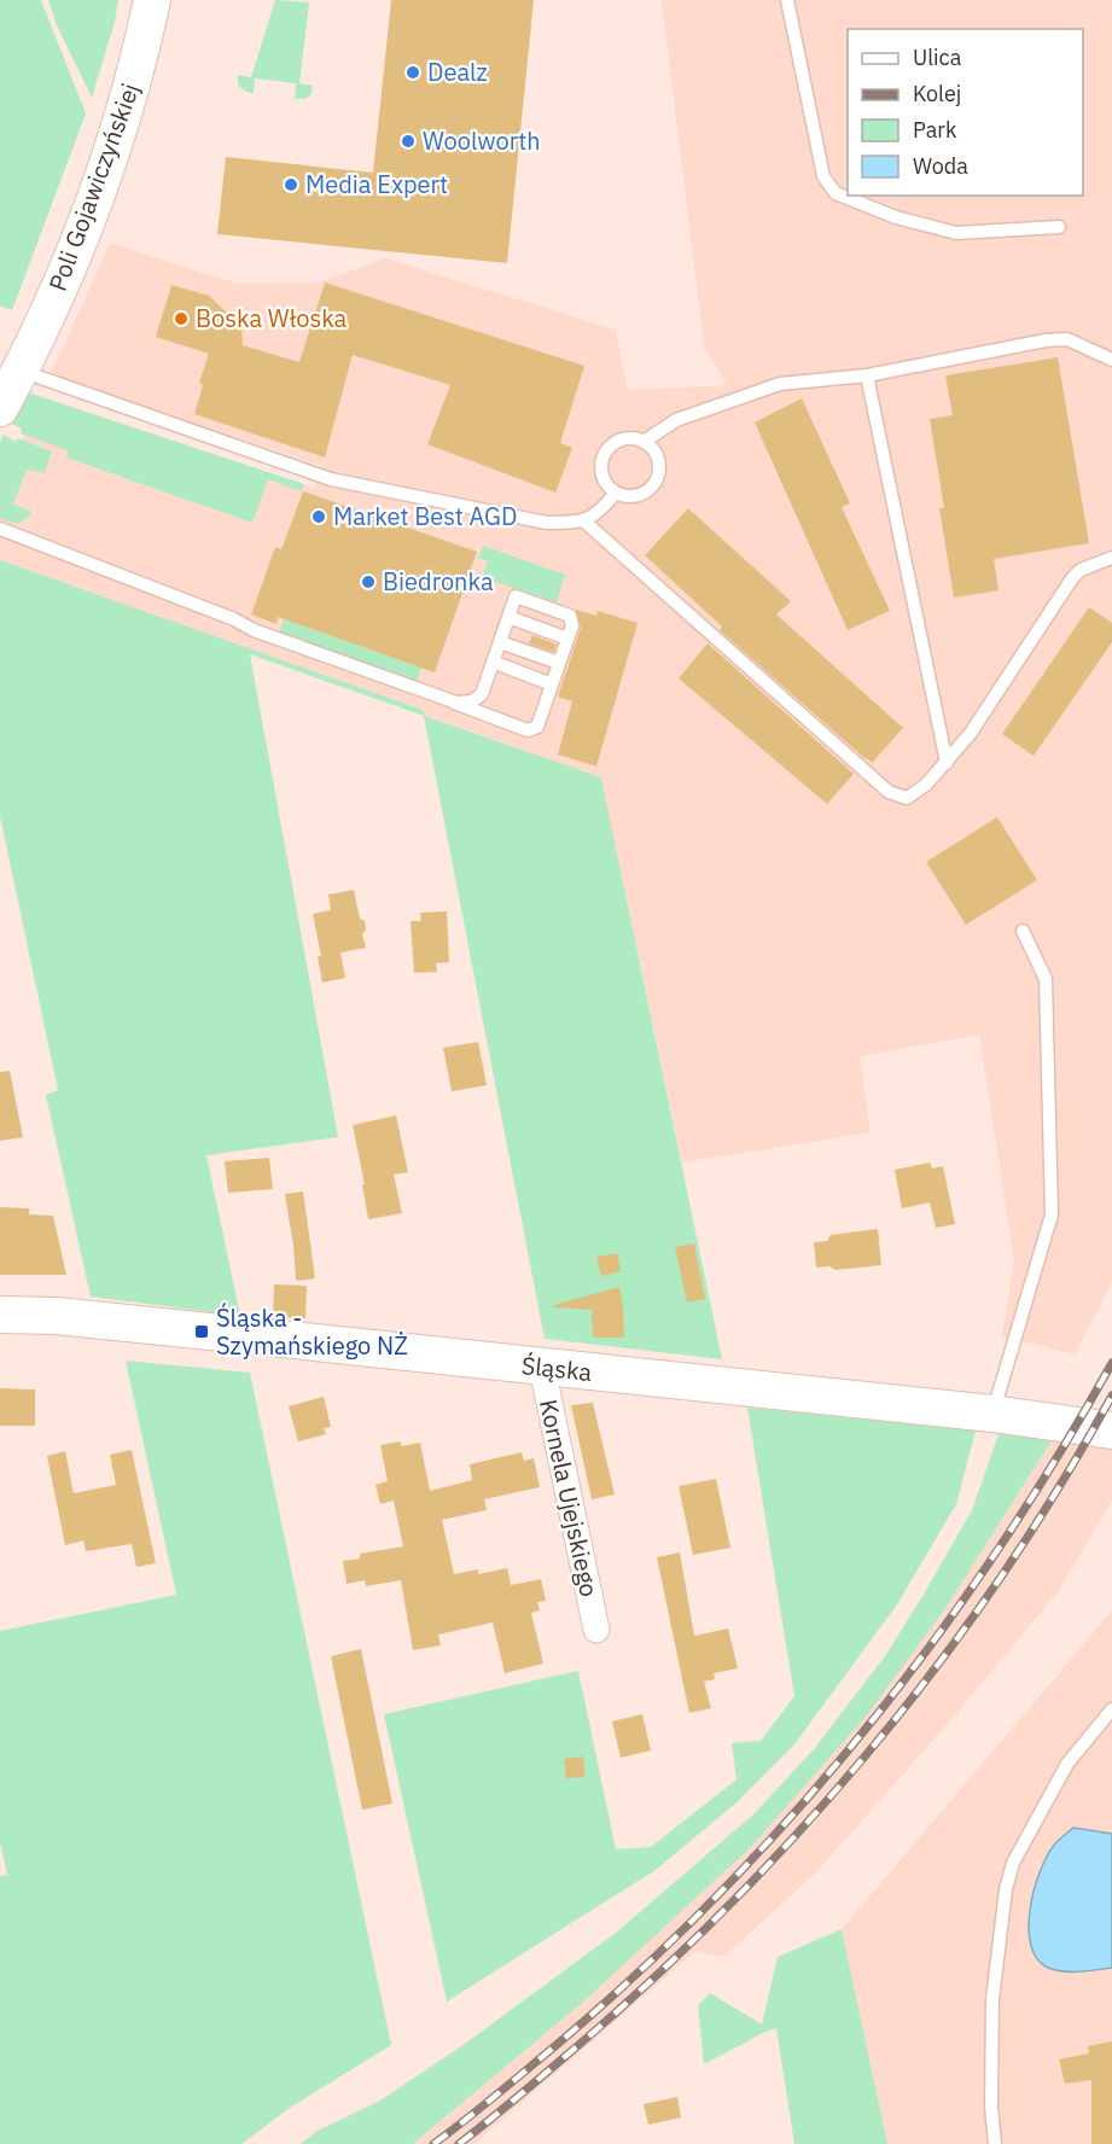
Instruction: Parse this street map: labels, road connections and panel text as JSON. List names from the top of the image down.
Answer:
{
  "streets": {
    "street": ["Poli Gojawiczyńskiej", "Śląska", "Kornela Ujejskiego"]
  },
  "crossings": [
    ["Śląska", "Kornela Ujejskiego"]
  ],
  "places": {
    "other": [
      "Dealz",
      "Woolworth",
      "Media Expert",
      "Boska Włoska",
      "Market Best AGD",
      "Biedronka"
    ],
    "transit": ["Śląska - Szymańskiego NŻ"]
  },
  "legend": [
    "Ulica",
    "Kolej",
    "Park",
    "Woda"
  ]
}
